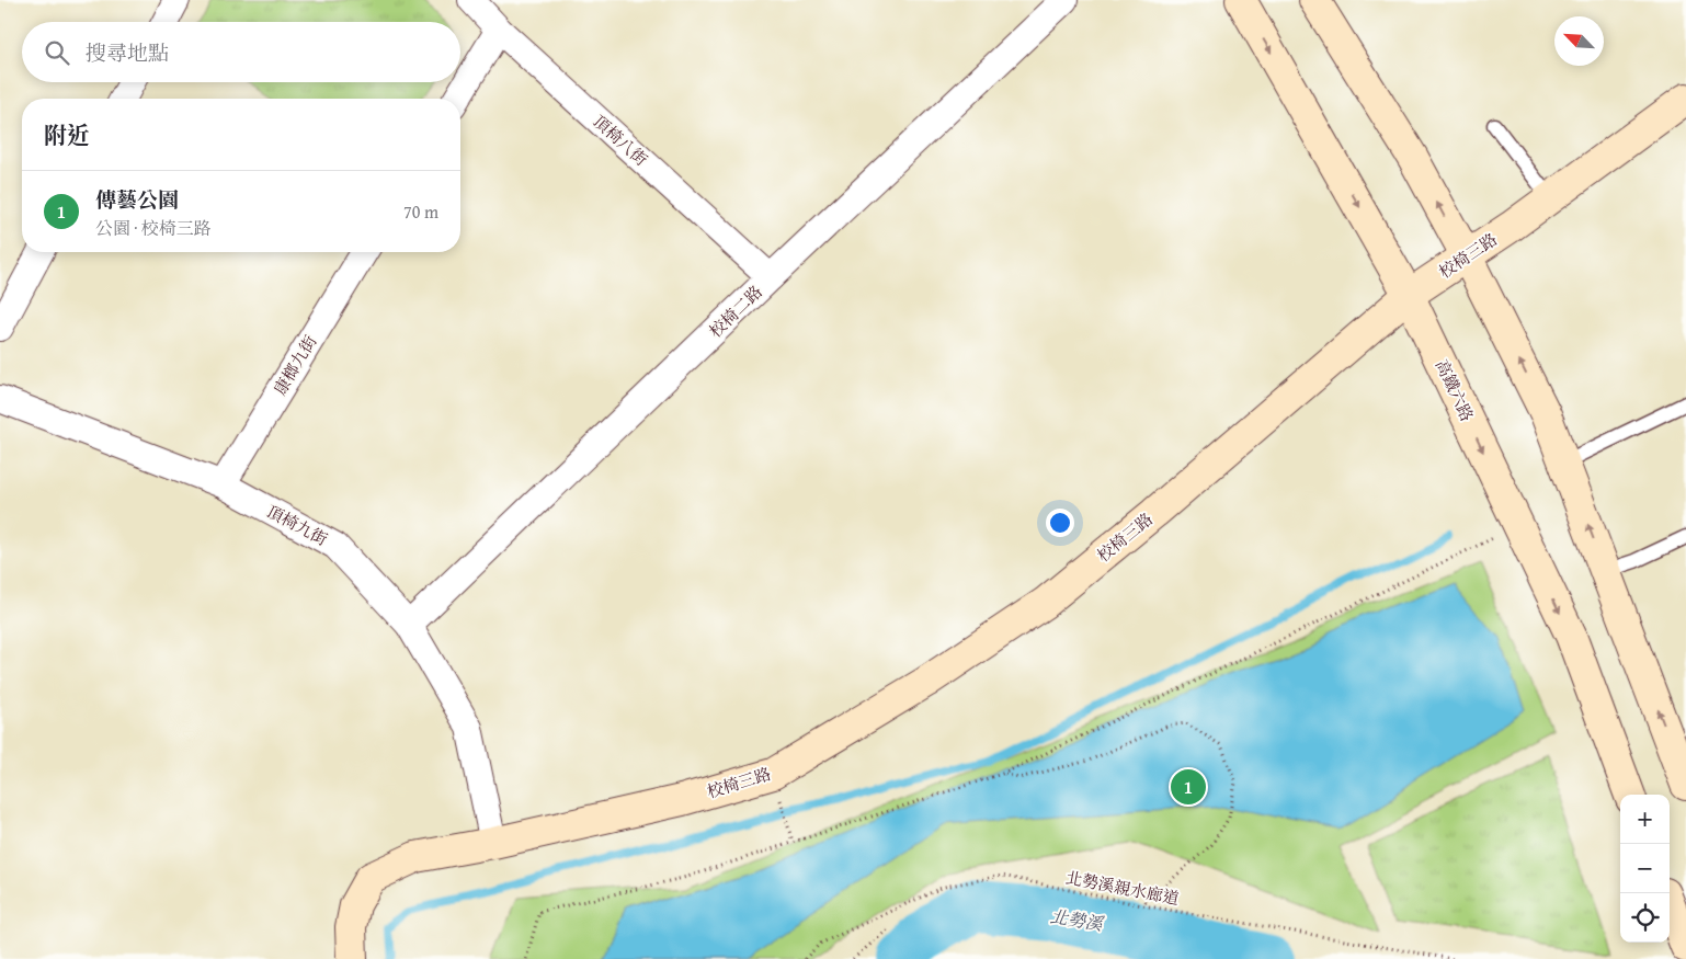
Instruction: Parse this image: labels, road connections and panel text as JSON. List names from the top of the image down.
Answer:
{
  "streets": {
    "street": [
      "頂椅八街",
      "校椅三路",
      "校椅二路",
      "康榔九街",
      "高鐵六路",
      "頂椅九街"
    ],
    "path": ["北勢溪親水廊道"]
  },
  "crossings": [
    ["頂椅八街", "校椅二路"],
    ["校椅三路", "高鐵六路"],
    ["校椅三路", "頂椅九街"],
    ["校椅二路", "頂椅九街"],
    ["康榔九街", "頂椅九街"]
  ],
  "water": ["北勢溪"],
  "north": "top left",
  "page": {
    "search": "搜尋地點",
    "heading": "附近",
    "list": [
      {
        "mark": "1",
        "name": "傳藝公園",
        "note": "公園 · 校椅三路",
        "value": "70 m"
      }
    ],
    "pins": "1",
    "map_buttons": ["+", "−"]
  }
}
